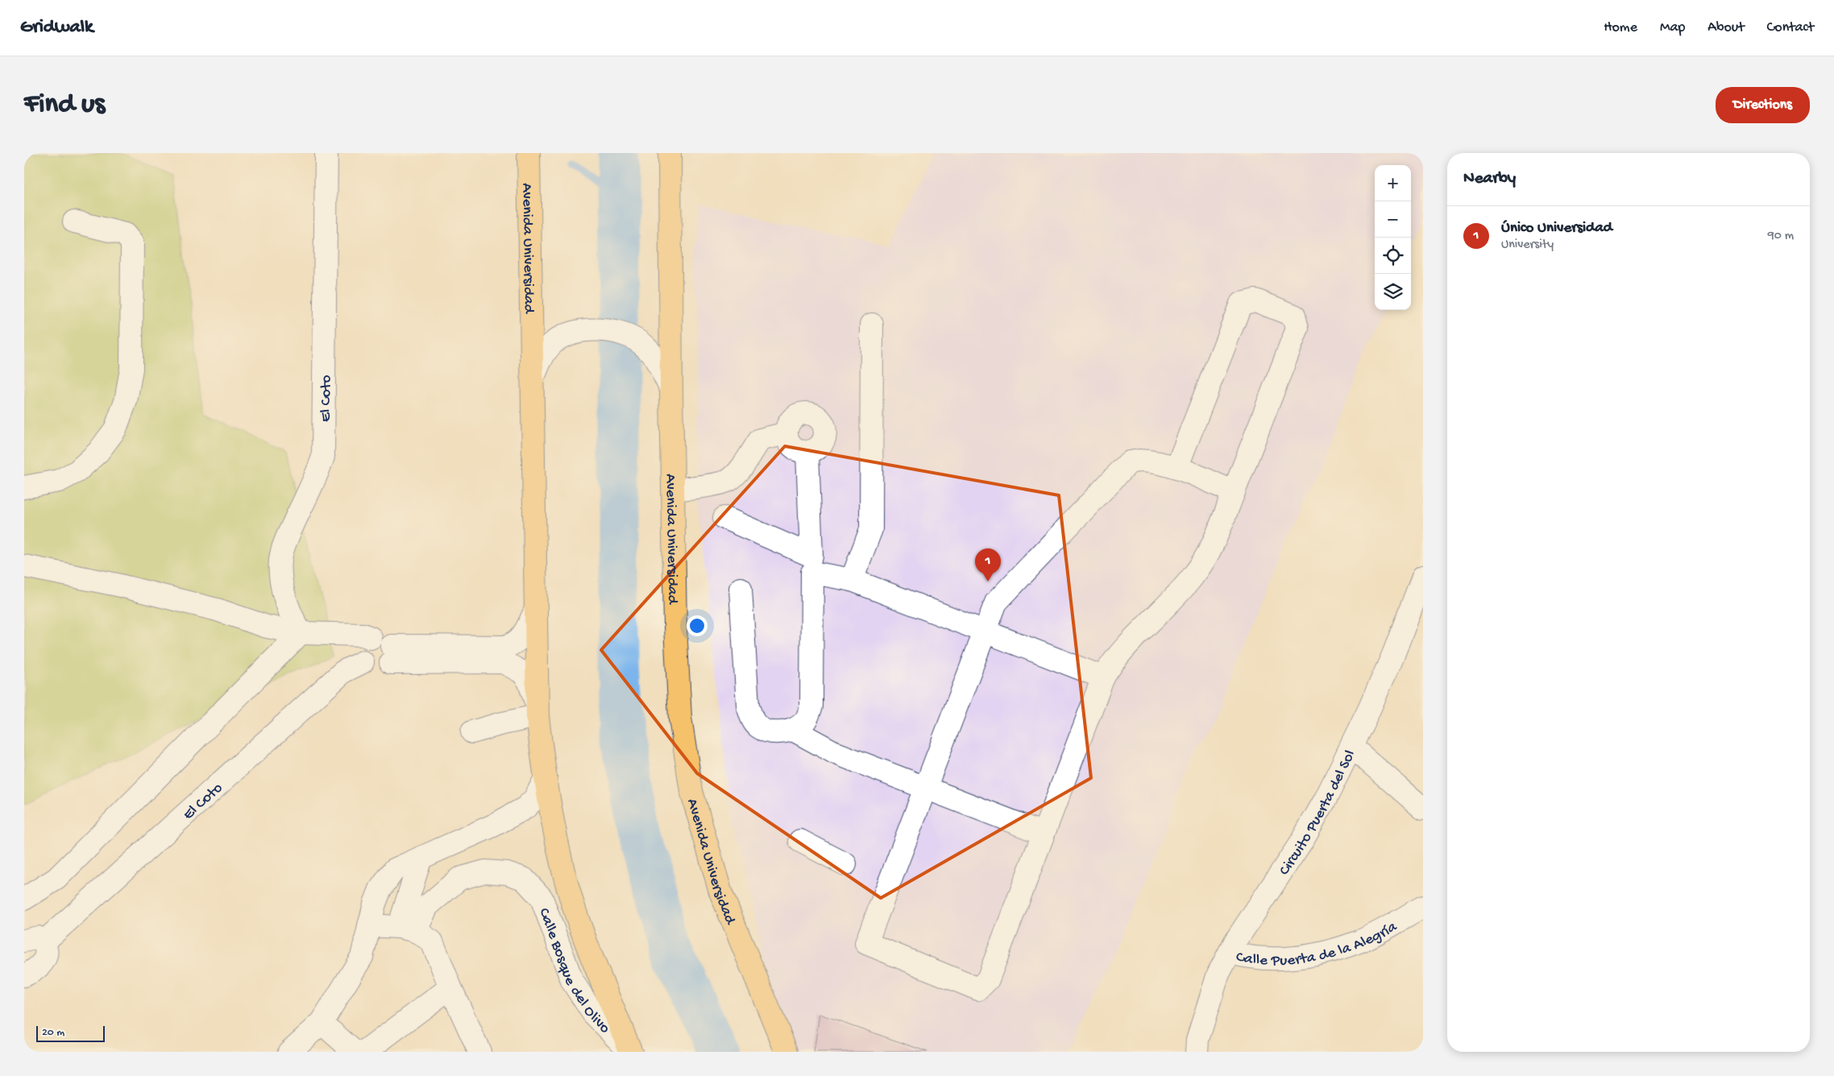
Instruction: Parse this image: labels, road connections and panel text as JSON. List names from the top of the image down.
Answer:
{
  "streets": {
    "main road": ["Avenida Universidad"],
    "street": [
      "El Coto",
      "Circuito Puerta del Sol",
      "Calle Puerta de la Alegría",
      "Calle Bosque del Olivo"
    ]
  },
  "crossings": [
    ["Avenida Universidad", "Calle Bosque del Olivo"],
    ["Circuito Puerta del Sol", "Calle Puerta de la Alegría"]
  ],
  "scale_bar": "20 m",
  "page": {
    "header": "Gridwalk",
    "nav": [
      "Home",
      "Map",
      "About",
      "Contact"
    ],
    "buttons": "Directions",
    "title": "Find us",
    "heading": "Nearby",
    "map_buttons": ["+", "−"],
    "list": [
      {
        "mark": "1",
        "name": "Único Universidad",
        "note": "University",
        "value": "90 m"
      }
    ],
    "pins": "1",
    "scale": "20 m"
  }
}
